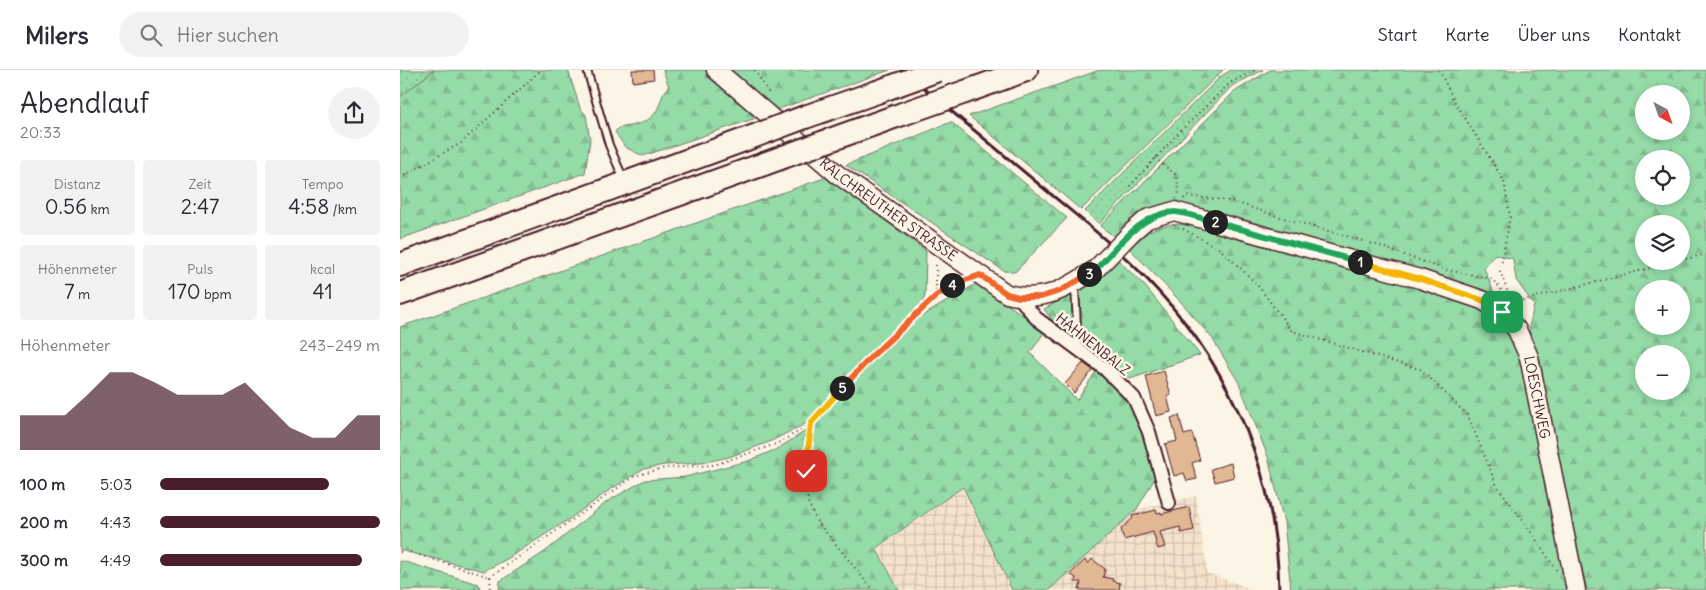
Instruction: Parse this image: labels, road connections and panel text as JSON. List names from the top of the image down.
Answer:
{
  "streets": {
    "street": ["KALCHREUTHER STRASSE", "HAHNENBALZ", "LOESCHWEG"]
  },
  "crossings": [
    ["KALCHREUTHER STRASSE", "HAHNENBALZ"],
    ["KALCHREUTHER STRASSE", "LOESCHWEG"]
  ],
  "north": "bottom right",
  "page": {
    "header": "Milers",
    "search": "Hier suchen",
    "nav": [
      "Start",
      "Karte",
      "Über uns",
      "Kontakt"
    ],
    "heading": ["Abendlauf", "20:33"],
    "map_buttons": ["+", "−"],
    "stats": [
      ["Distanz", "0.56 km"],
      ["Zeit", "2:47"],
      ["Tempo", "4:58 /km"],
      ["Höhenmeter", "7 m"],
      ["Puls", "170 bpm"],
      ["kcal", "41"]
    ],
    "pins": [
      "2",
      "1",
      "3",
      "4",
      "5"
    ],
    "chart": ["Höhenmeter", "243–249 m"],
    "list": [
      {
        "name": "100 m",
        "note": "5:03"
      },
      {
        "name": "200 m",
        "note": "4:43"
      },
      {
        "name": "300 m",
        "note": "4:49"
      }
    ]
  }
}
